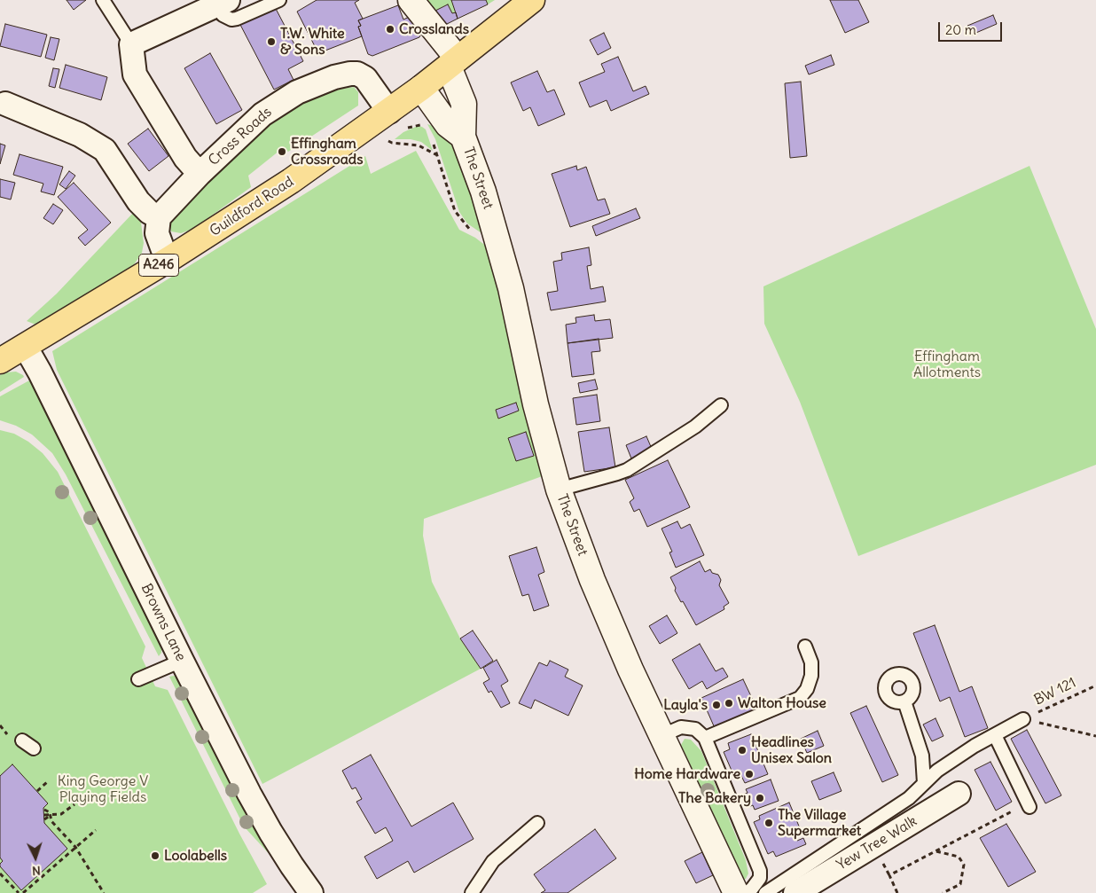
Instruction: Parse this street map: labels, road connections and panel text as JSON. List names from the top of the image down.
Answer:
{
  "streets": {
    "main road": ["Guildford Road", "A246"],
    "street": [
      "Cross Roads",
      "The Street",
      "Browns Lane",
      "Yew Tree Walk"
    ],
    "path": ["BW 121"]
  },
  "crossings": [
    ["Cross Roads", "Guildford Road"],
    ["The Street", "Guildford Road"],
    ["Guildford Road", "Browns Lane"]
  ],
  "parks": ["Effingham Allotments", "King George V Playing Fields"],
  "places": [
    "Crosslands",
    "T.W. White & Sons",
    "Effingham Crossroads",
    "Walton House",
    "Layla's",
    "Headlines Unisex Salon",
    "Home Hardware",
    "The Bakery",
    "The Village Supermarket",
    "Loolabells"
  ],
  "scale_bar": "20 m",
  "north": "bottom"
}
